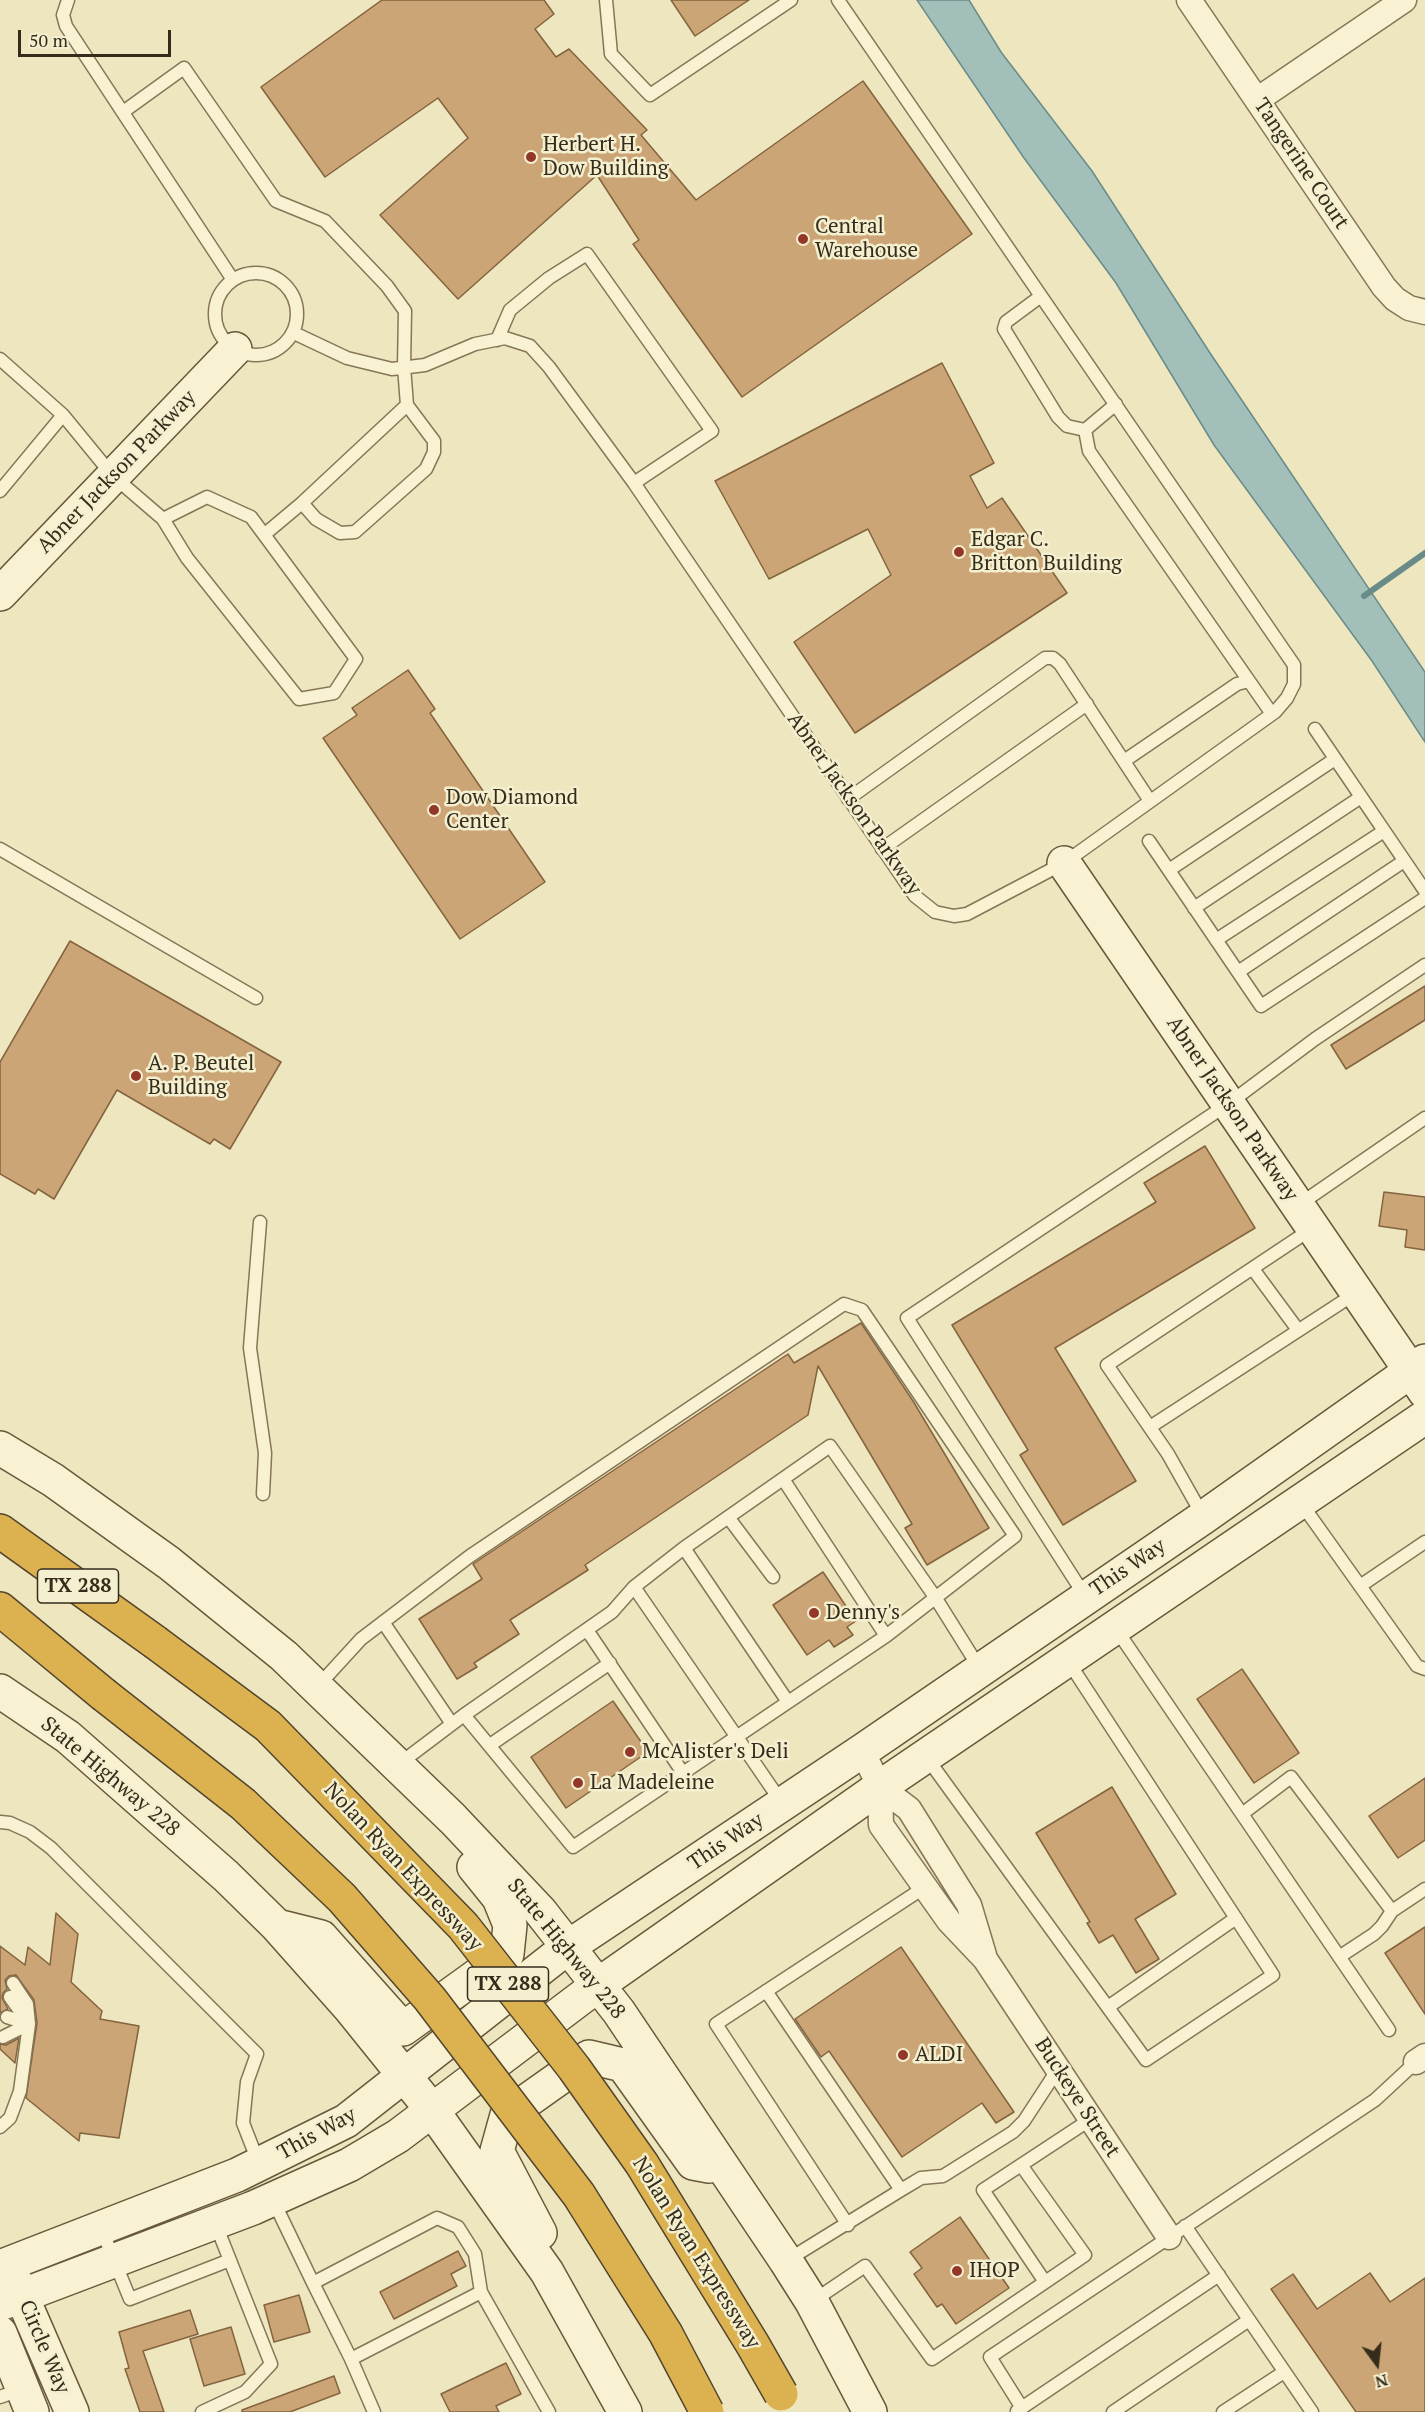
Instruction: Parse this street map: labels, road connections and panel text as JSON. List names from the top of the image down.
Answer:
{
  "streets": {
    "highway": ["TX 288", "Nolan Ryan Expressway"],
    "main road": [
      "Abner Jackson Parkway",
      "This Way",
      "State Highway 228",
      "Circle Way"
    ],
    "street": ["Tangerine Court", "Buckeye Street"]
  },
  "crossings": [
    ["Abner Jackson Parkway", "This Way"],
    ["This Way", "State Highway 228"],
    ["This Way", "Buckeye Street"],
    ["This Way", "Circle Way"]
  ],
  "places": [
    "Herbert H. Dow Building",
    "Central Warehouse",
    "Edgar C. Britton Building",
    "Dow Diamond Center",
    "A. P. Beutel Building",
    "Denny's",
    "McAlister's Deli",
    "La Madeleine",
    "ALDI",
    "IHOP"
  ],
  "scale_bar": "50 m",
  "north": "bottom"
}
